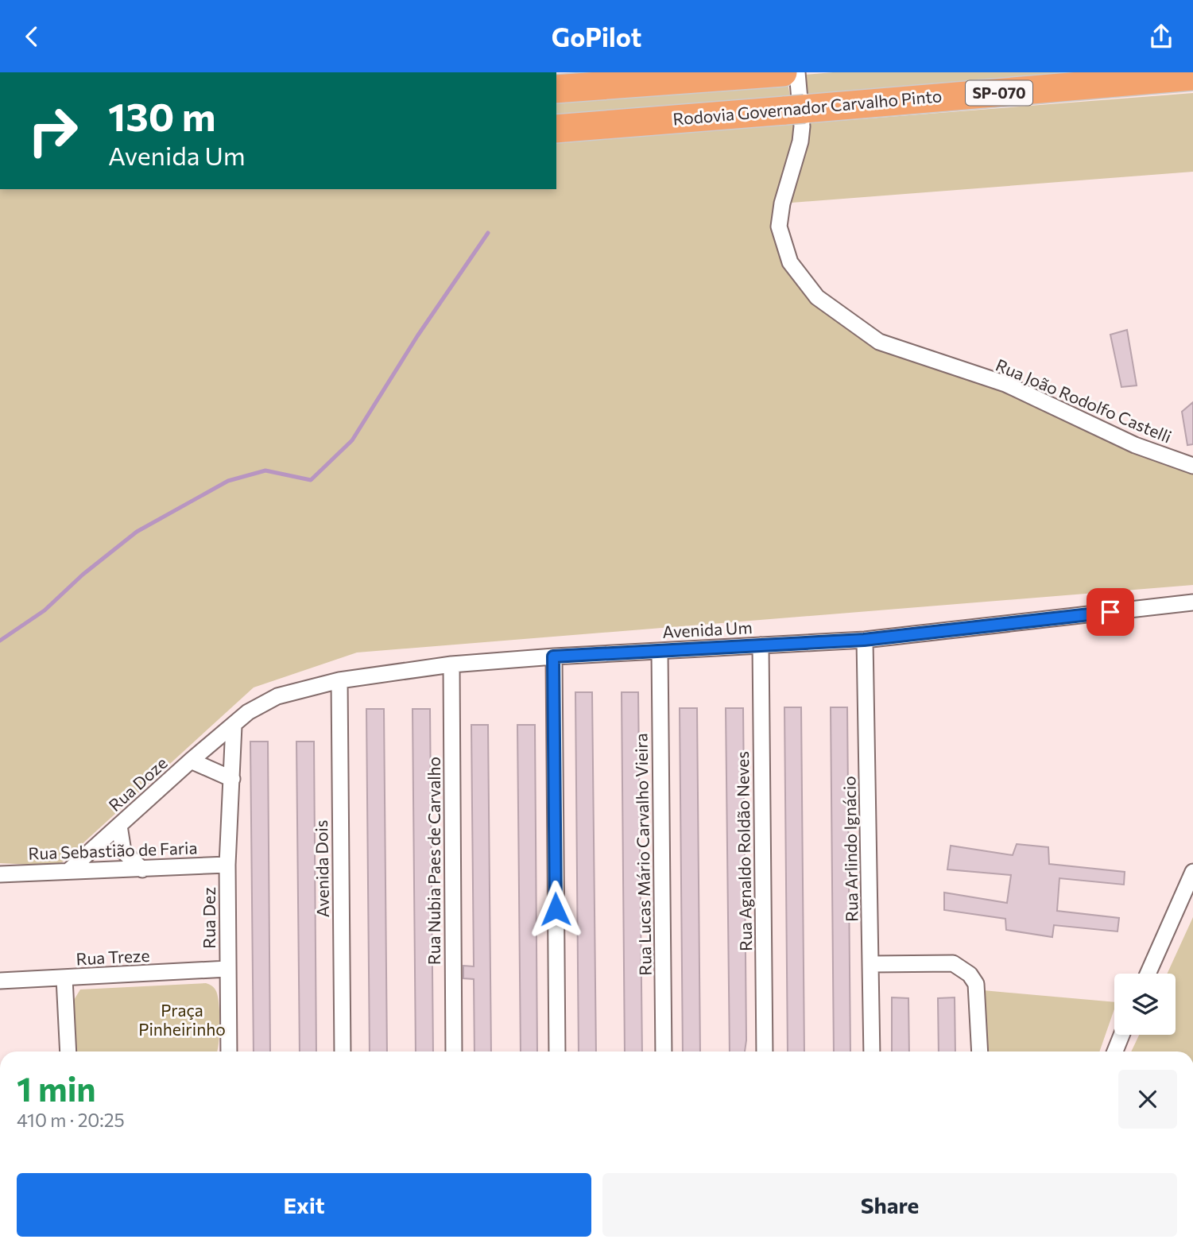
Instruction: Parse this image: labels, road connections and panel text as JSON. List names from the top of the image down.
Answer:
{
  "streets": {
    "highway": ["SP-070", "Rodovia Governador Carvalho Pinto"],
    "street": [
      "Rua João Rodolfo Castelli",
      "Avenida Um",
      "Rua Doze",
      "Rua Arlindo Ignácio",
      "Rua Sebastião de Faria",
      "Rua Agnaldo Roldão Neves",
      "Rua Lucas Mário Carvalho Vieira",
      "Rua Nubia Paes de Carvalho",
      "Avenida Dois",
      "Rua Dez",
      "Rua Treze"
    ]
  },
  "crossings": [
    ["Avenida Um", "Rua Doze"],
    ["Avenida Um", "Rua Arlindo Ignácio"],
    ["Avenida Um", "Rua Agnaldo Roldão Neves"],
    ["Avenida Um", "Rua Lucas Mário Carvalho Vieira"],
    ["Avenida Um", "Rua Nubia Paes de Carvalho"],
    ["Avenida Um", "Avenida Dois"],
    ["Avenida Um", "Rua Dez"],
    ["Rua Doze", "Rua Sebastião de Faria"],
    ["Rua Doze", "Rua Dez"],
    ["Rua Sebastião de Faria", "Rua Dez"],
    ["Rua Dez", "Rua Treze"]
  ],
  "parks": ["Praça Pinheirinho"],
  "page": {
    "header": "GoPilot",
    "turn": ["130 m", "Avenida Um"],
    "heading": ["1 min", "410 m · 20:25"],
    "buttons": ["Exit", "Share"]
  }
}
